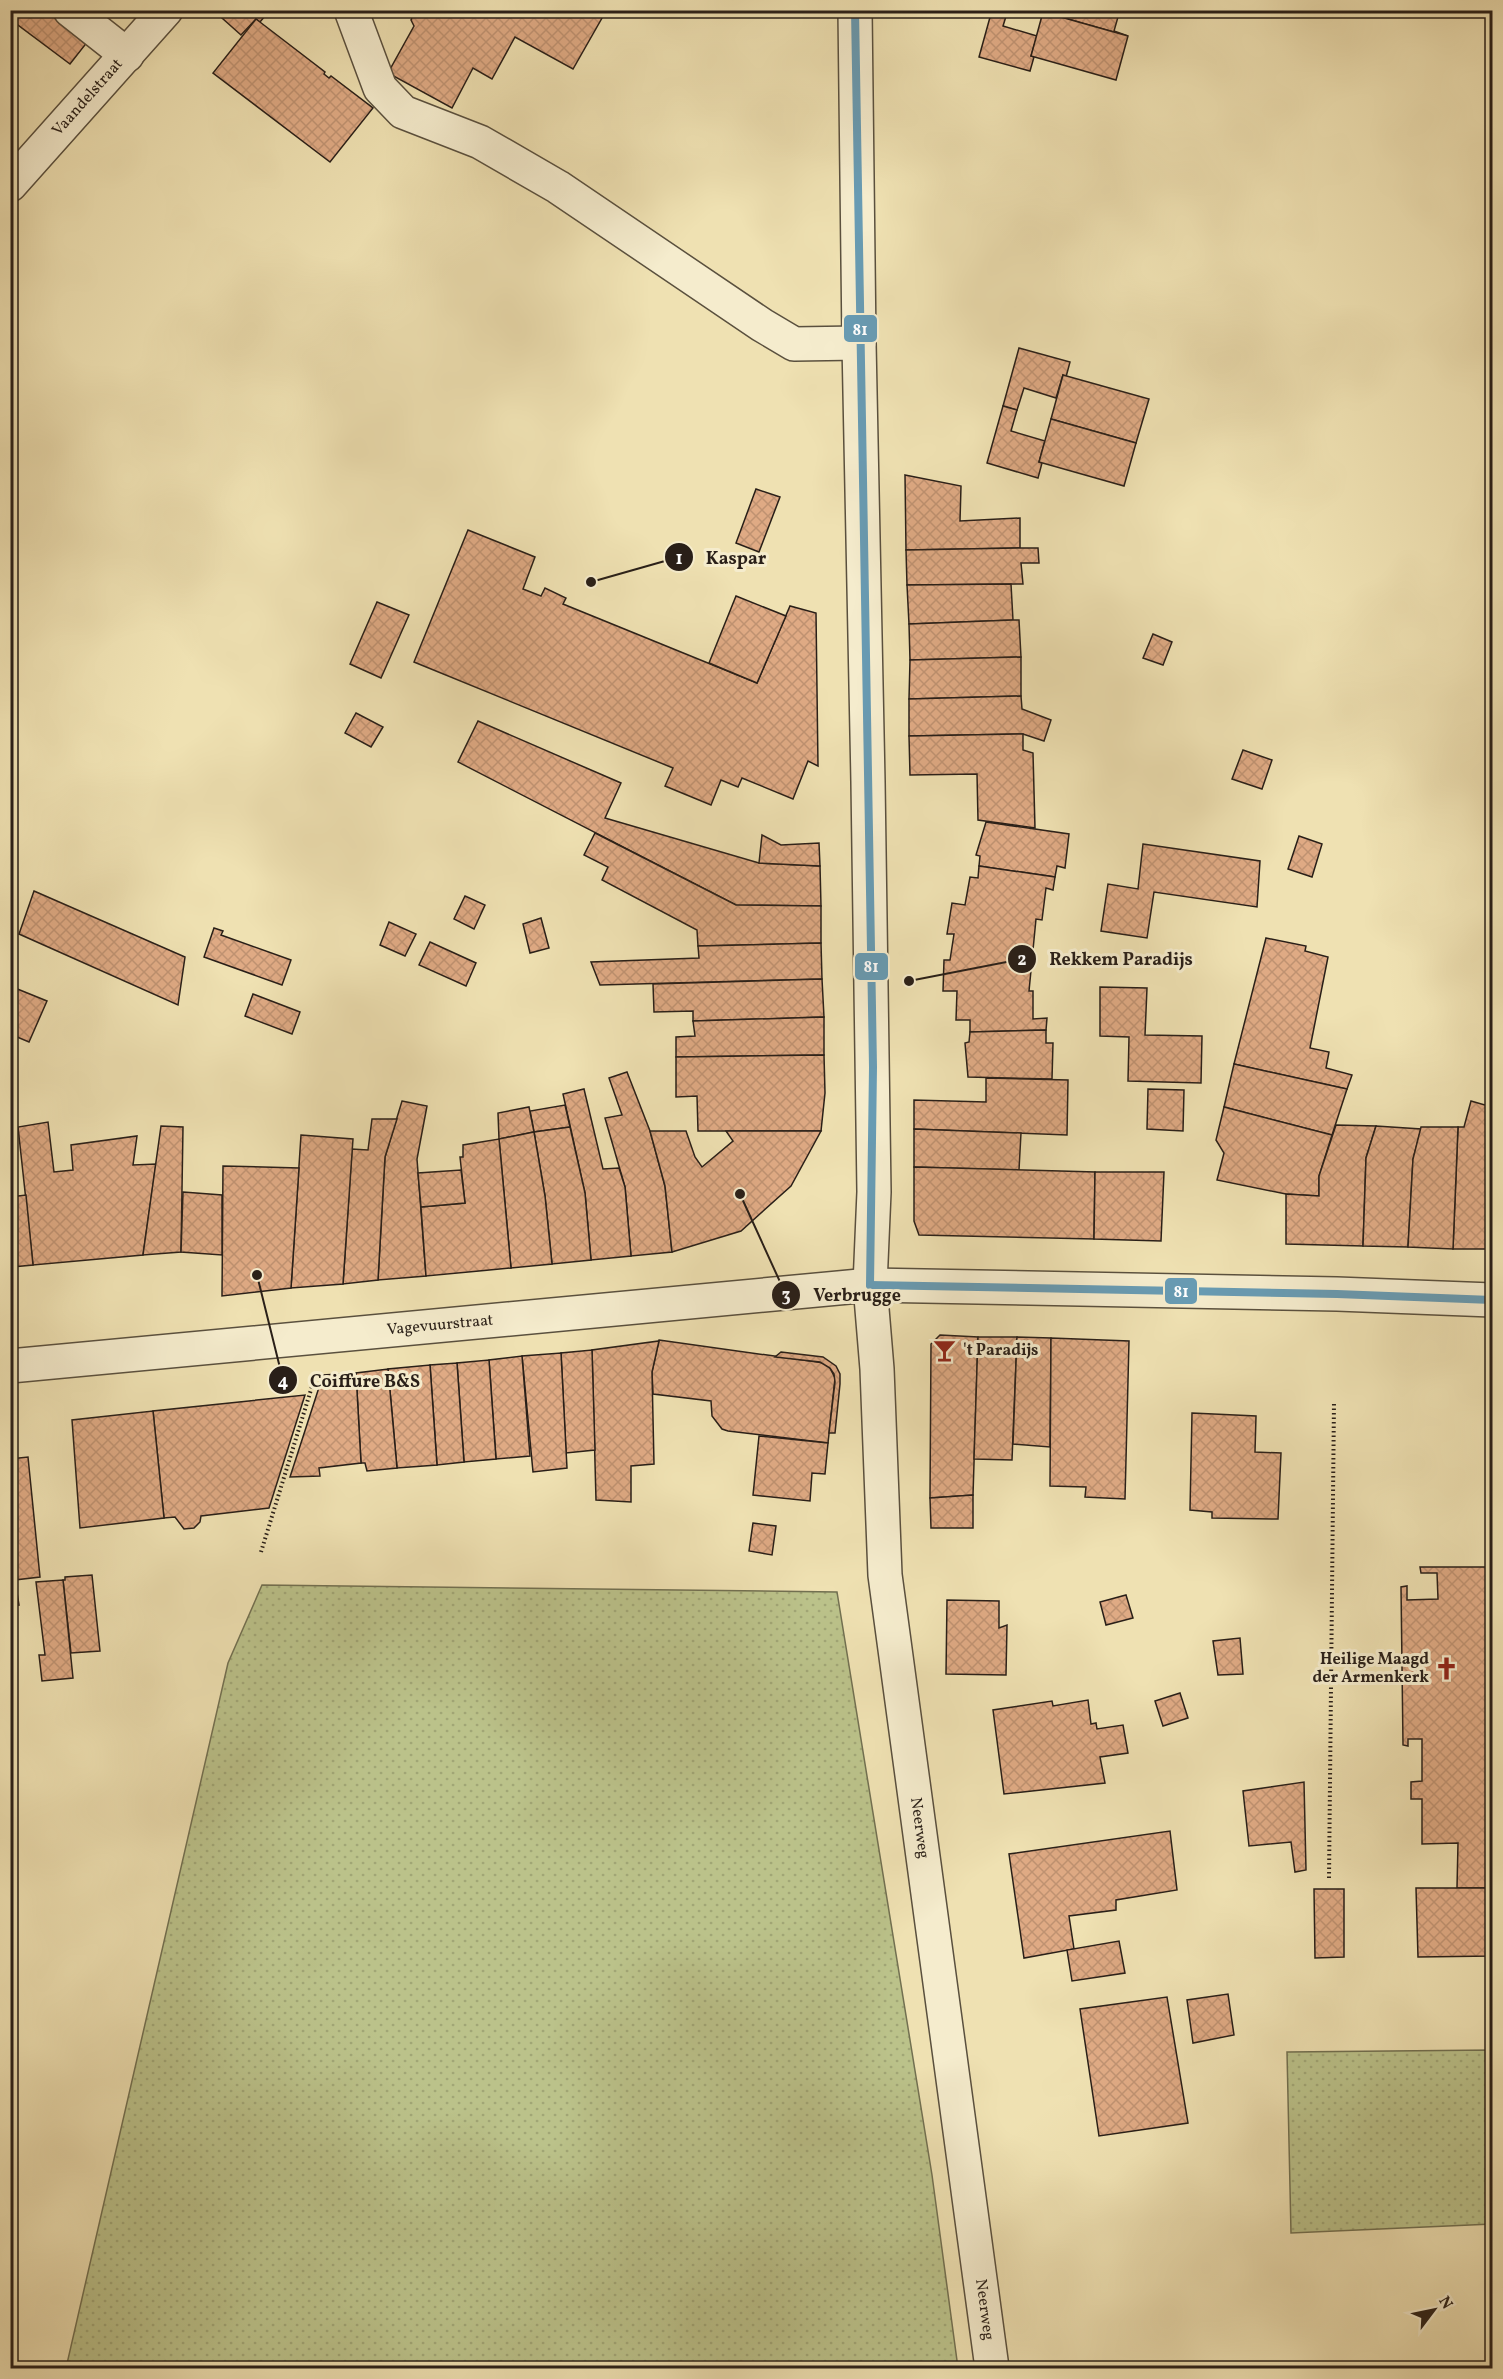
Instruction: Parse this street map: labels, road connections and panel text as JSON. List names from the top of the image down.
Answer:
{
  "streets": {
    "street": ["Vaandelstraat", "Vagevuurstraat", "Neerweg"]
  },
  "crossings": [
    ["Vagevuurstraat", "Neerweg"]
  ],
  "places": {
    "other": [
      "Kaspar",
      "Rekkem Paradijs",
      "Verbrugge",
      "Coiffure B&S"
    ],
    "bar": ["'t Paradijs"],
    "church": ["Heilige Maagd der Armenkerk"]
  },
  "lines": ["transit line 81"],
  "north": "top right"
}
